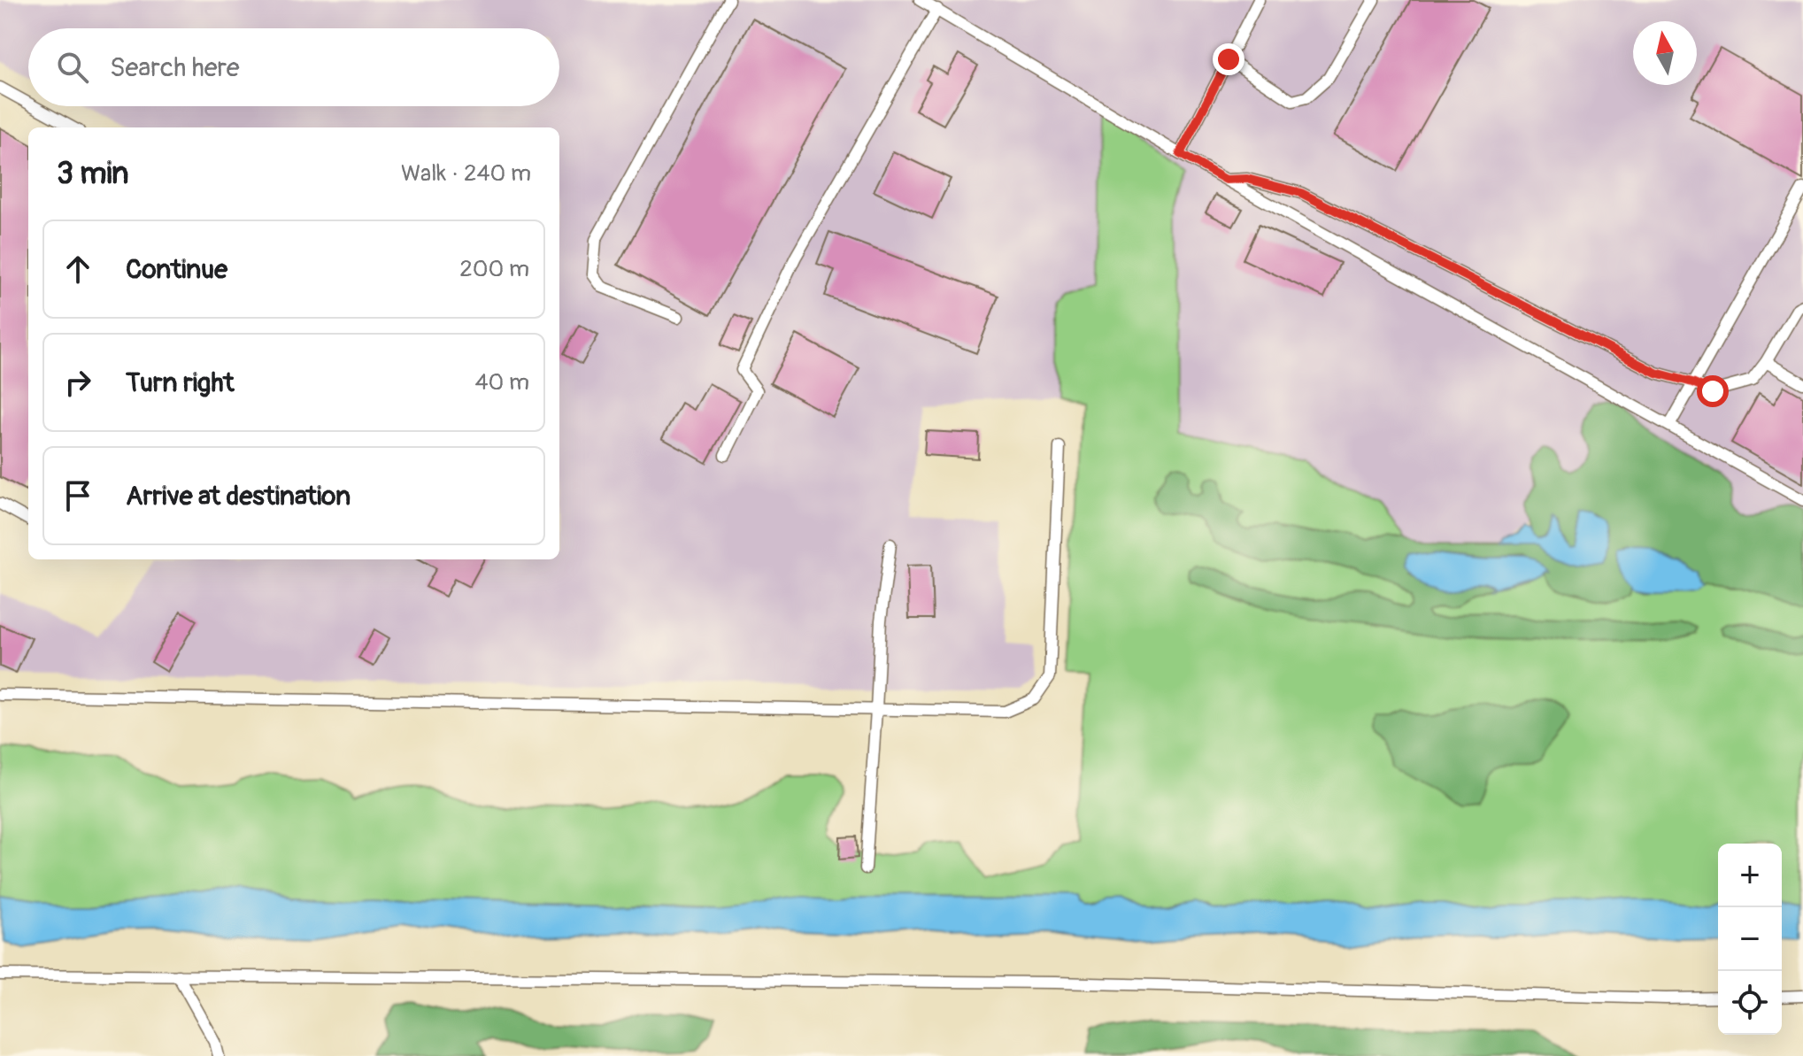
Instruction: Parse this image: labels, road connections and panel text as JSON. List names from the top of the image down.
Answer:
{
  "north": "top",
  "page": {
    "search": "Search here",
    "heading": ["3 min", "Walk · 240 m"],
    "list": [
      ["Continue", "200 m"],
      ["Turn right", "40 m"],
      "Arrive at destination"
    ],
    "map_buttons": ["+", "−"]
  }
}
